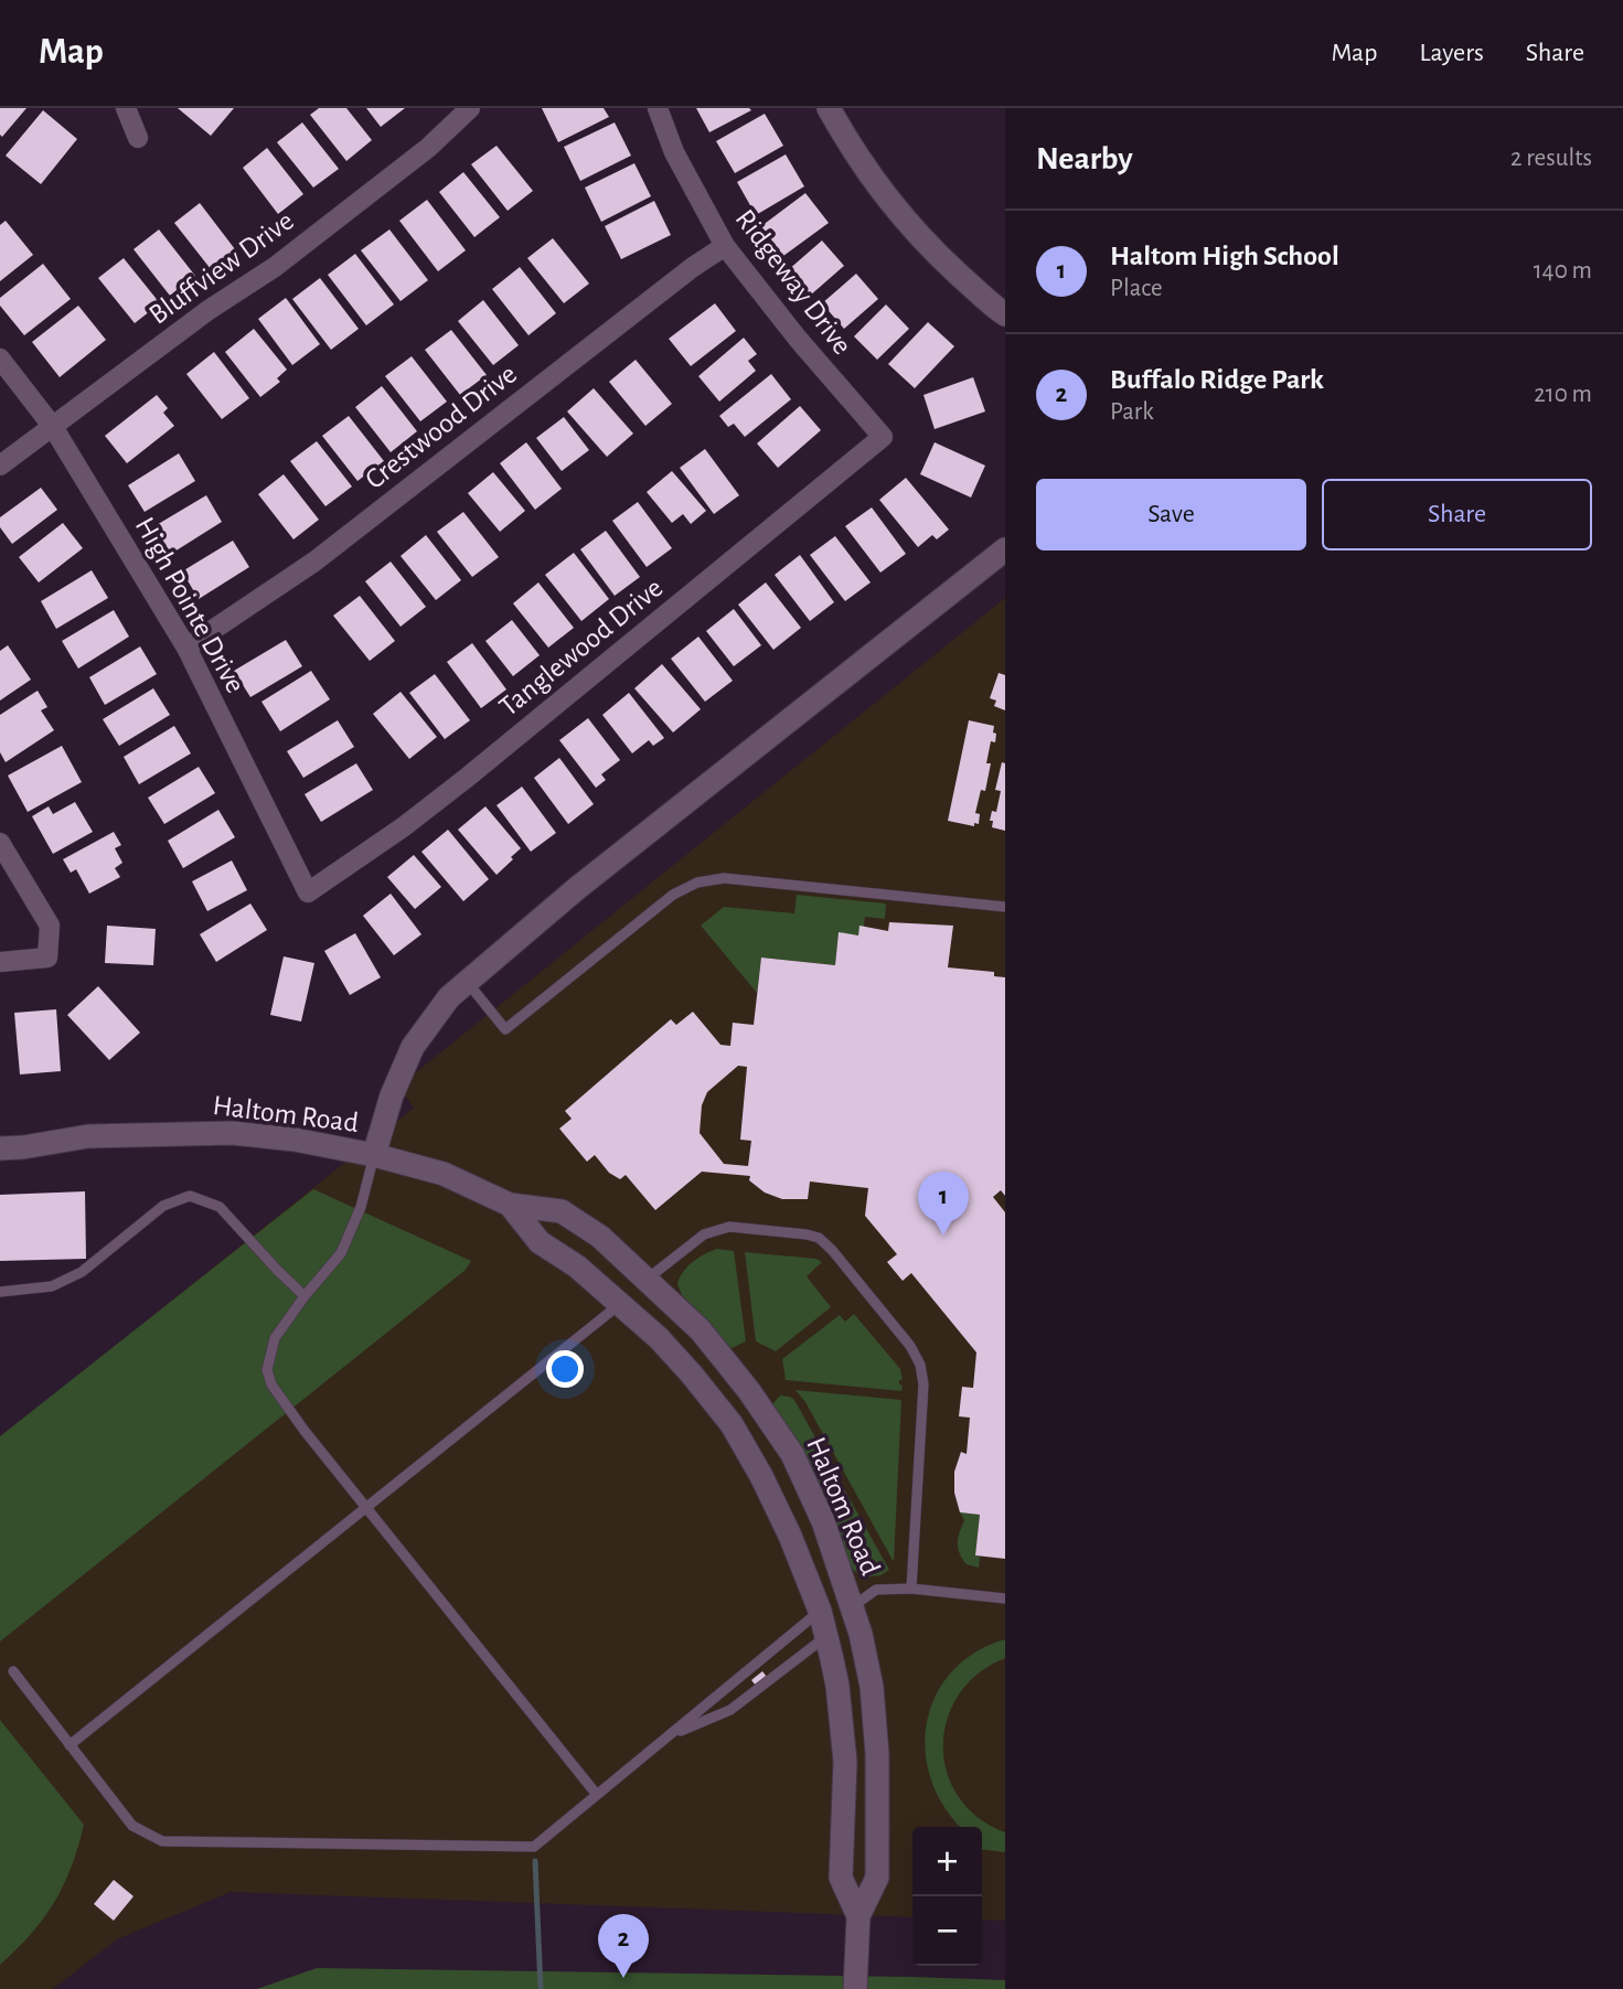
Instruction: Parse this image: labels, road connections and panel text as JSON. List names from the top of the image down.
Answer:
{
  "streets": {
    "main road": ["Haltom Road"],
    "street": [
      "Bluffview Drive",
      "Ridgeway Drive",
      "Crestwood Drive",
      "High Pointe Drive",
      "Tanglewood Drive"
    ]
  },
  "crossings": [
    ["Bluffview Drive", "High Pointe Drive"],
    ["Ridgeway Drive", "Crestwood Drive"],
    ["Ridgeway Drive", "Tanglewood Drive"],
    ["Crestwood Drive", "High Pointe Drive"],
    ["High Pointe Drive", "Tanglewood Drive"]
  ],
  "page": {
    "header": "Map",
    "nav": ["Map", "Layers", "Share"],
    "heading": ["Nearby", "2 results"],
    "list": [
      {
        "mark": "1",
        "name": "Haltom High School",
        "note": "Place",
        "value": "140 m"
      },
      {
        "mark": "2",
        "name": "Buffalo Ridge Park",
        "note": "Park",
        "value": "210 m"
      }
    ],
    "buttons": ["Save", "Share"],
    "pins": ["1", "2"],
    "map_buttons": ["+", "−"]
  }
}
